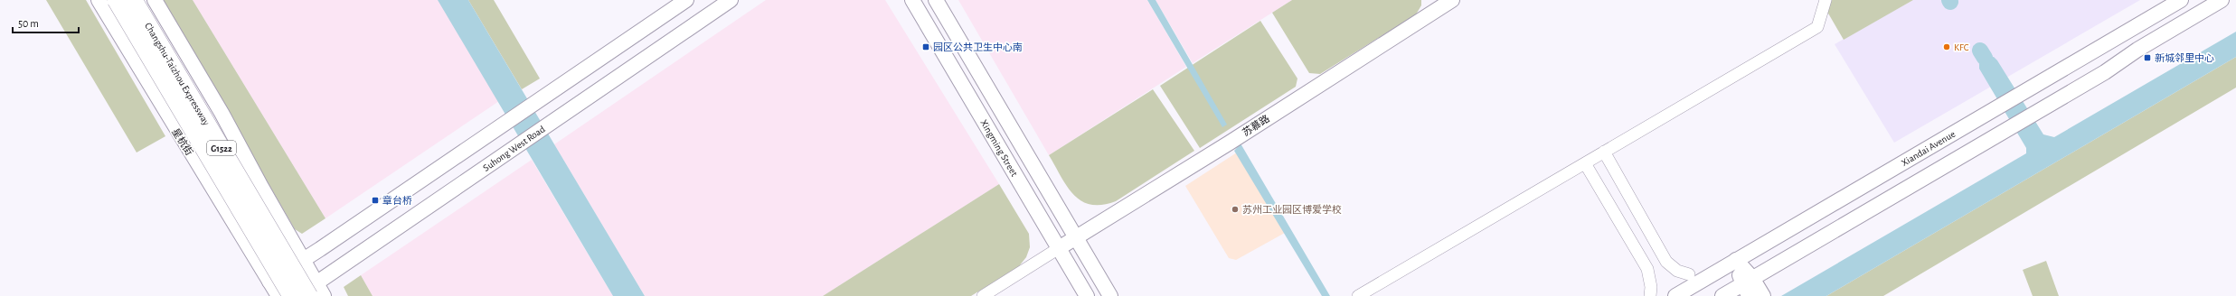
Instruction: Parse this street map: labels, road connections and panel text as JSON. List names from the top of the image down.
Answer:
{
  "streets": {
    "highway": ["Changshu-Taizhou Expressway", "G1522"],
    "main road": [
      "苏慕路",
      "星杭街",
      "Suhong West Road",
      "Xingming Street",
      "Xiandai Avenue"
    ]
  },
  "crossings": [
    ["Changshu-Taizhou Expressway", "Suhong West Road"],
    ["苏慕路", "Xingming Street"]
  ],
  "places": {
    "transit": ["园区公共卫生中心南", "新城邻里中心", "章台桥"],
    "other": ["KFC", "苏州工业园区博爱学校"]
  },
  "scale_bar": "50 m"
}
